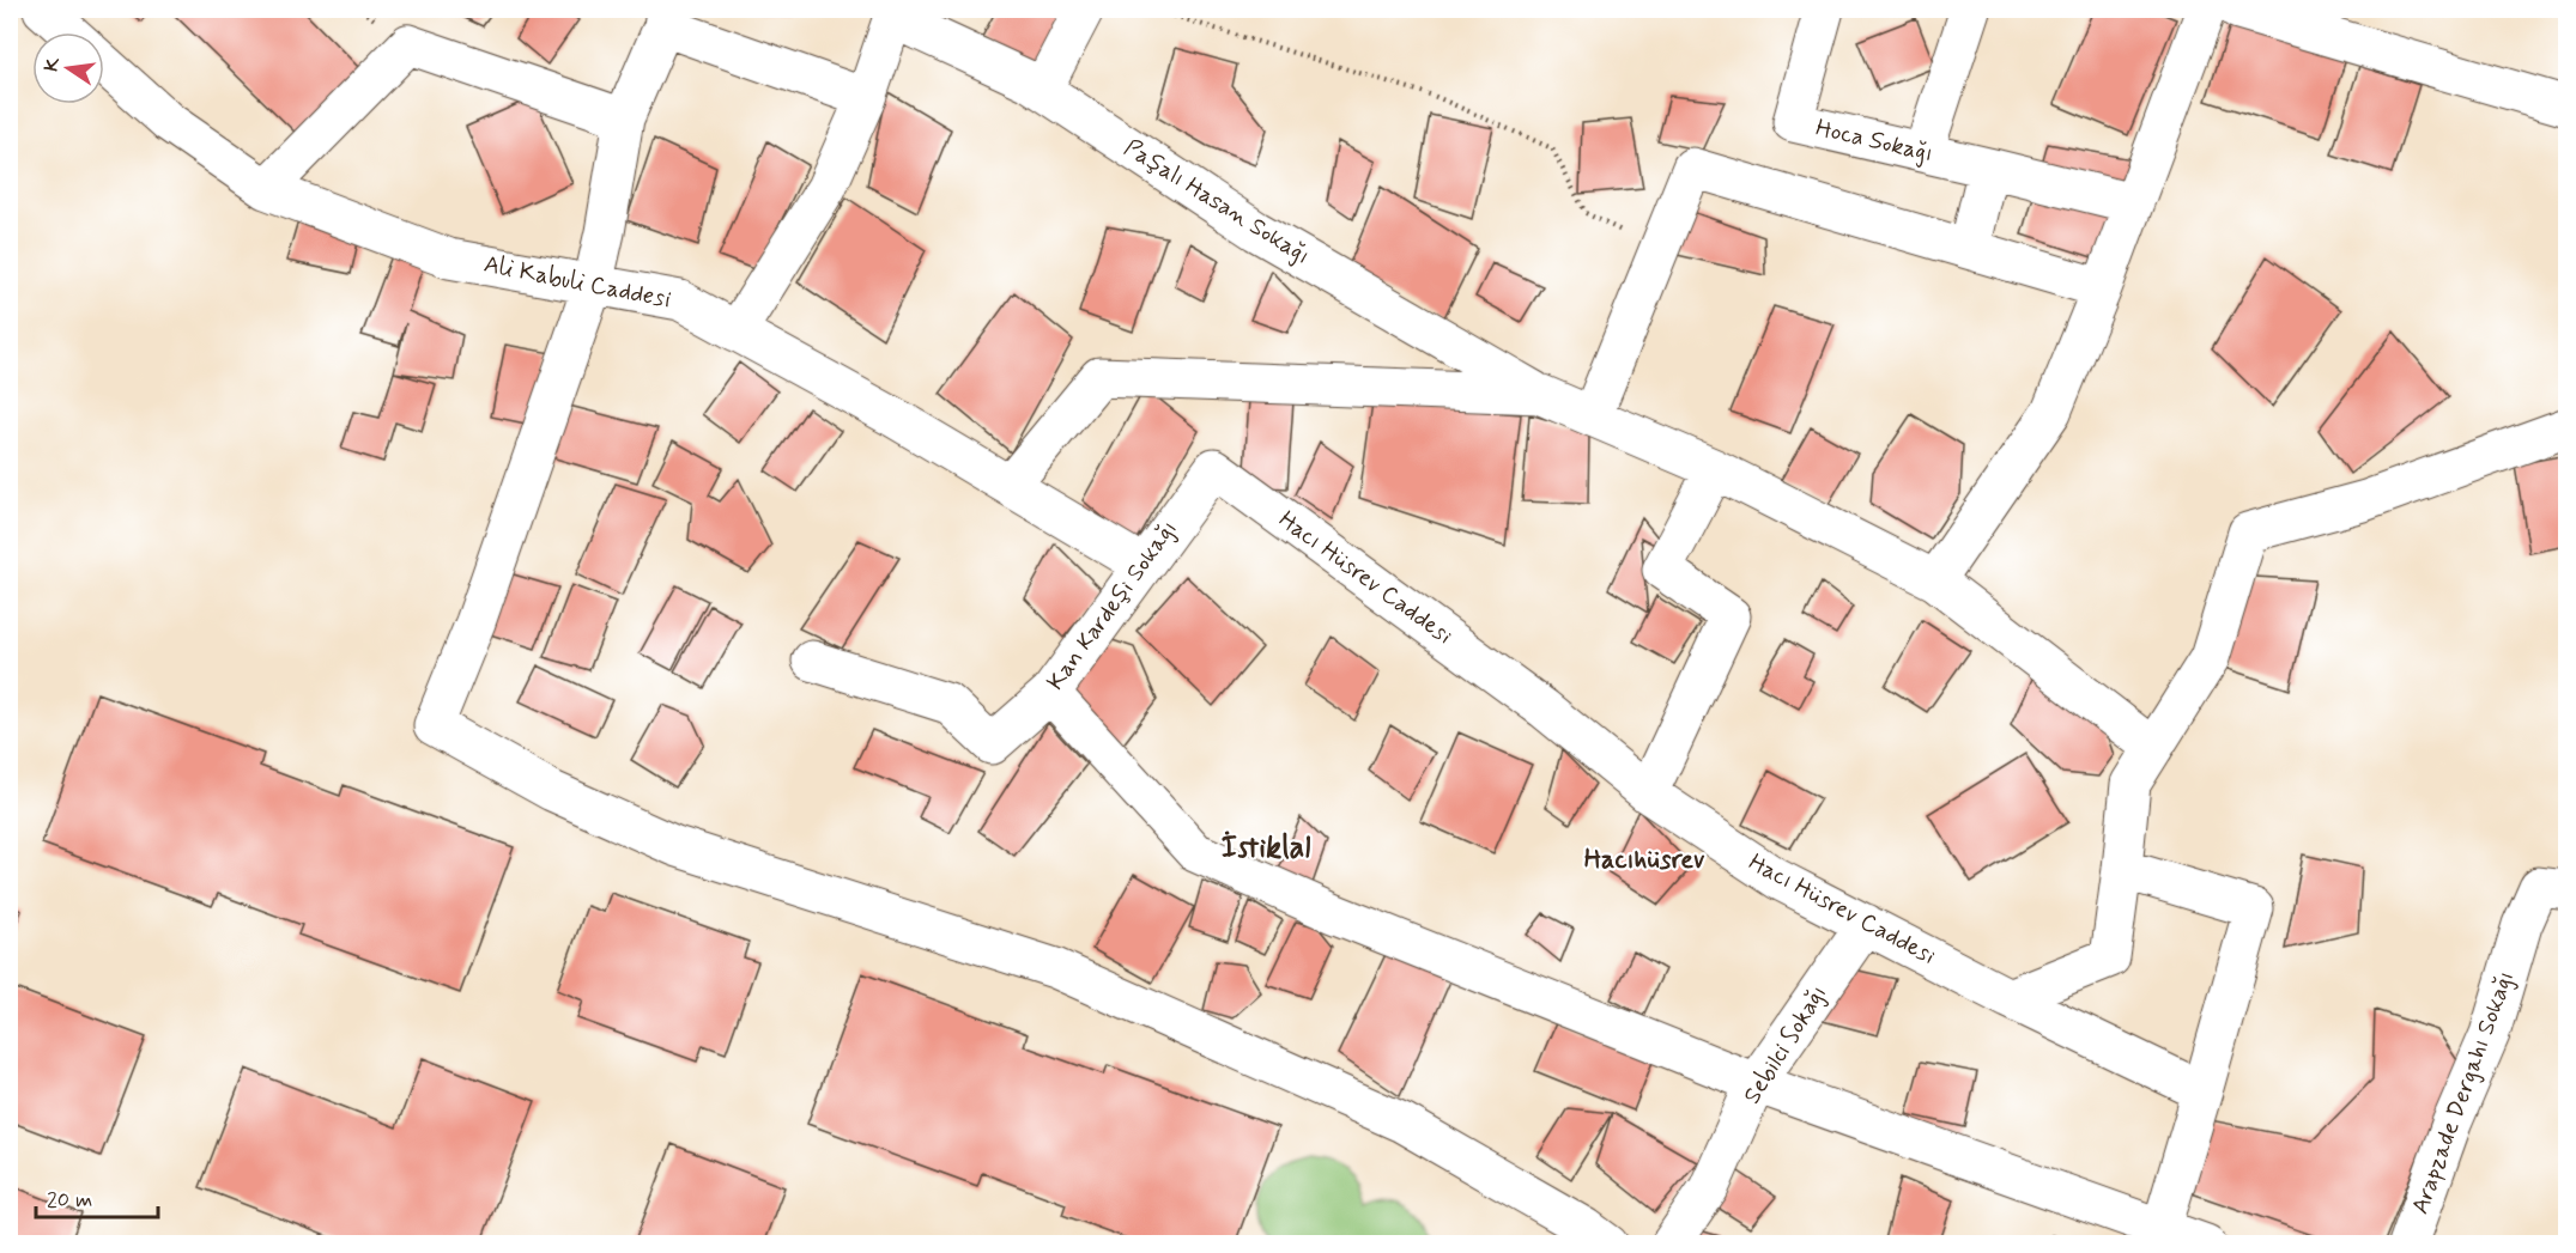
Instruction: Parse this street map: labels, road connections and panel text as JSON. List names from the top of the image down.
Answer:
{
  "streets": {
    "street": [
      "Hoca Sokağı",
      "Paşalı Hasan Sokağı",
      "Ali Kabuli Caddesi",
      "Hacı Hüsrev Caddesi",
      "Kan Kardeşi Sokağı",
      "Sebilci Sokağı",
      "Arapzade Dergahı Sokağı"
    ]
  },
  "crossings": [
    ["Ali Kabuli Caddesi", "Kan Kardeşi Sokağı"],
    ["Hacı Hüsrev Caddesi", "Kan Kardeşi Sokağı"],
    ["Hacı Hüsrev Caddesi", "Sebilci Sokağı"]
  ],
  "districts": ["İstiklal", "Hacıhüsrev"],
  "scale_bar": "20 m",
  "north": "left"
}
